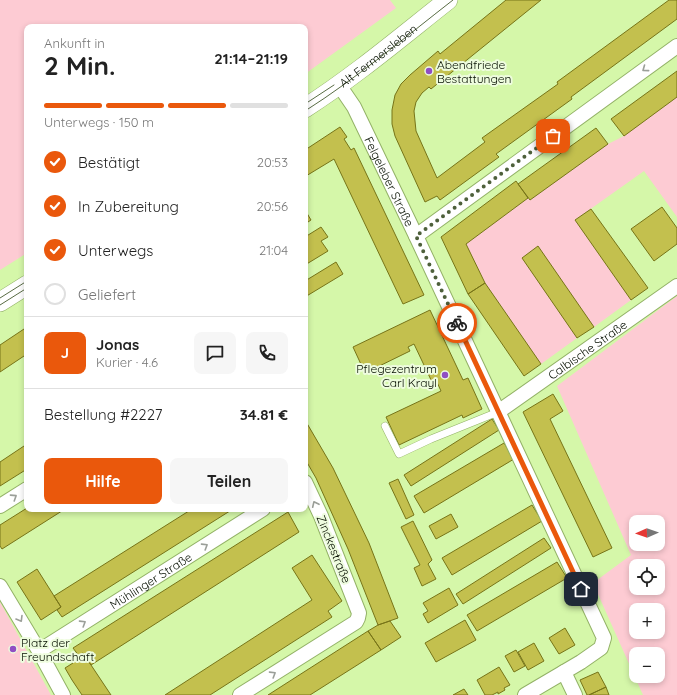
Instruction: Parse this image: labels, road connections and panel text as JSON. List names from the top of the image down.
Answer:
{
  "streets": {
    "main road": ["Alt Fermersleben"],
    "street": [
      "Felgeleber Straße",
      "Calbische Straße",
      "Zinckestraße",
      "Mühlinger Straße"
    ]
  },
  "crossings": [
    ["Alt Fermersleben", "Felgeleber Straße"],
    ["Felgeleber Straße", "Calbische Straße"]
  ],
  "one_way": ["Mühlinger Straße"],
  "places": ["Abendfriede Bestattungen", "Pflegezentrum Carl Krayl", "Platz der Freundschaft"],
  "north": "left",
  "page": {
    "heading": ["2 Min.", "Ankunft in", "21:14–21:19"],
    "panel": [
      "Jonas",
      "Kurier · 4.6",
      "Bestellung #2227",
      "34.81 €"
    ],
    "bar": "Unterwegs · 150 m",
    "list": [
      ["Bestätigt", "20:53"],
      ["In Zubereitung", "20:56"],
      ["Unterwegs", "21:04"],
      "Geliefert"
    ],
    "round": "J",
    "buttons": ["Hilfe", "Teilen"],
    "map_buttons": ["+", "−"]
  }
}
